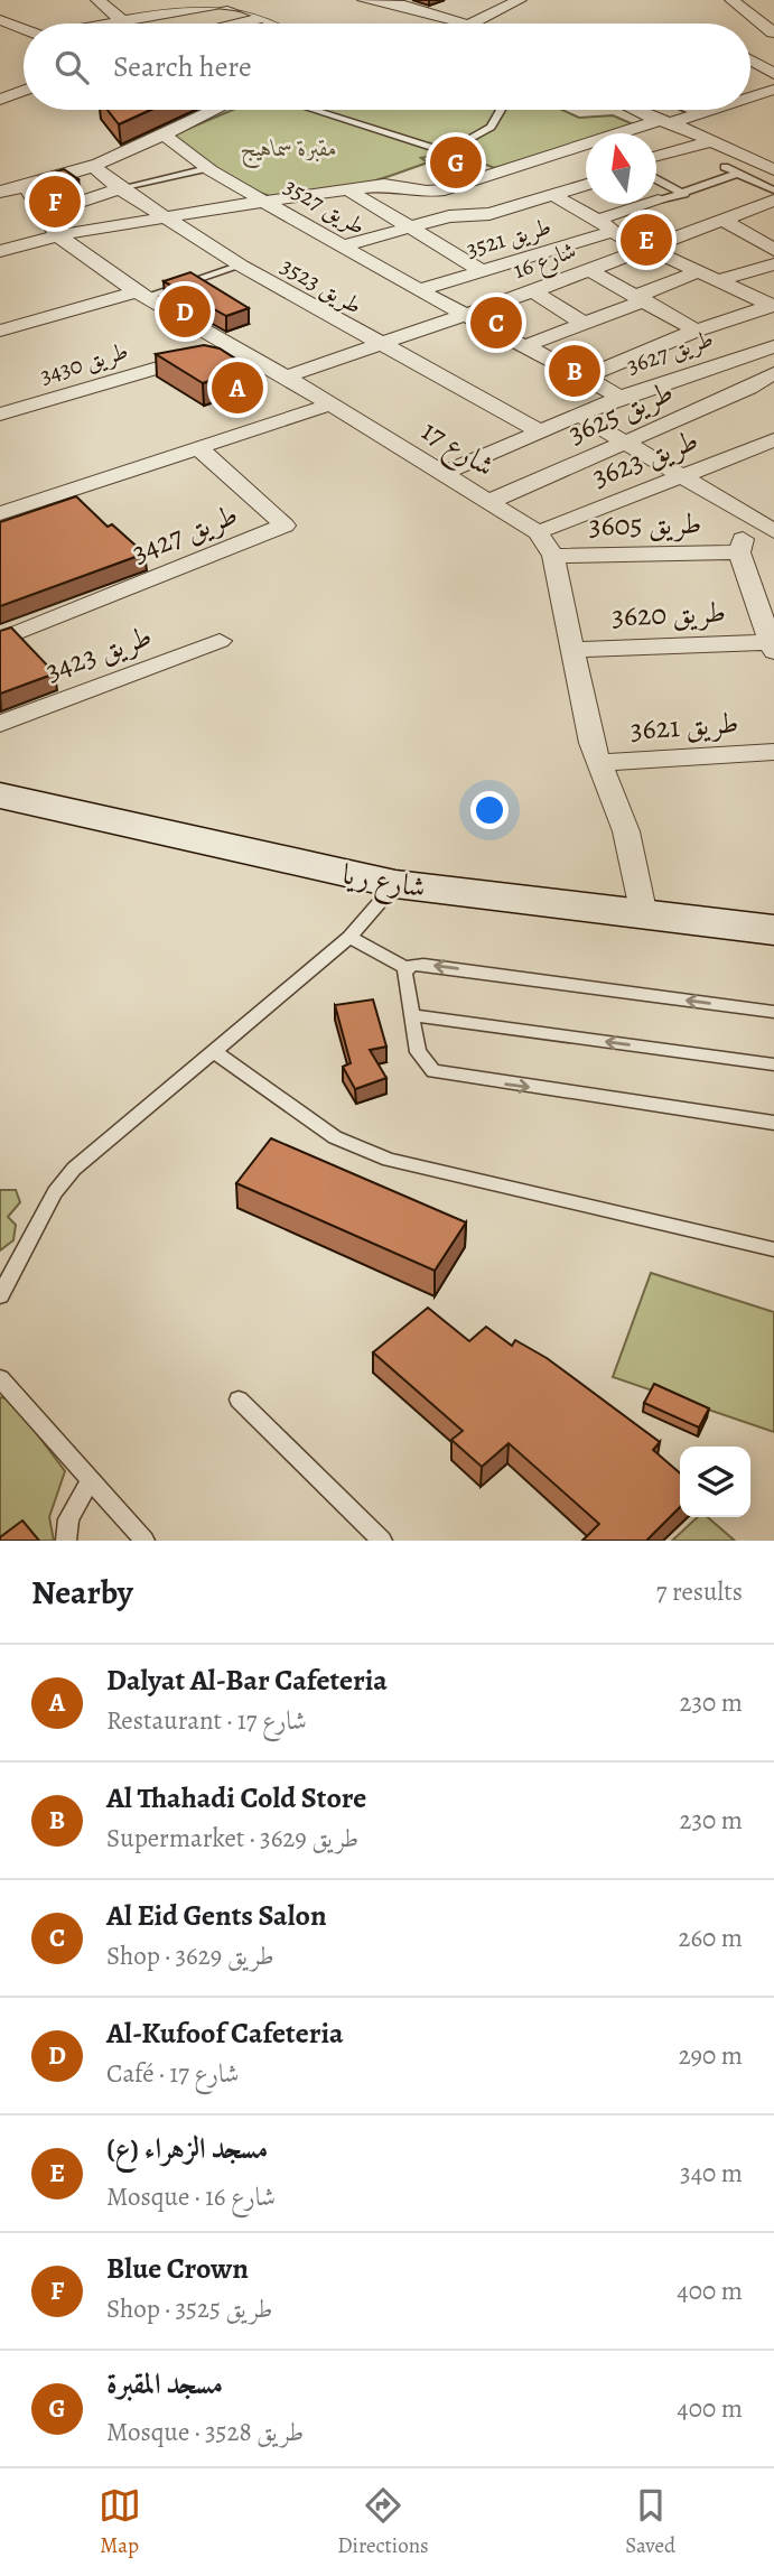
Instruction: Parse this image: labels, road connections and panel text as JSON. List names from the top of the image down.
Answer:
{
  "streets": {
    "main road": ["شارع ريا"],
    "street": [
      "طريق 3527",
      "طريق 3521",
      "شارع 16",
      "طريق 3523",
      "طريق 3627",
      "طريق 3430",
      "طريق 3625",
      "شارع 17",
      "طريق 3623",
      "طريق 3605",
      "طريق 3427",
      "طريق 3620",
      "طريق 3423",
      "طريق 3621"
    ]
  },
  "crossings": [
    ["طريق 3527", "طريق 3521"],
    ["طريق 3527", "شارع 16"],
    ["طريق 3527", "طريق 3627"],
    ["طريق 3521", "شارع 16"],
    ["شارع 16", "طريق 3523"],
    ["شارع 16", "شارع 17"],
    ["طريق 3523", "طريق 3430"],
    ["طريق 3523", "شارع 17"],
    ["طريق 3627", "شارع 17"],
    ["طريق 3430", "شارع 17"],
    ["طريق 3625", "شارع 17"],
    ["شارع 17", "طريق 3623"],
    ["شارع 17", "طريق 3605"],
    ["شارع 17", "طريق 3620"],
    ["شارع 17", "طريق 3621"],
    ["شارع 17", "شارع ريا"],
    ["طريق 3605", "طريق 3620"]
  ],
  "parks": ["مقبرة سماهيج"],
  "north": "top",
  "page": {
    "search": "Search here",
    "pins": [
      "G",
      "F",
      "E",
      "D",
      "C",
      "B",
      "A"
    ],
    "heading": ["Nearby", "7 results"],
    "list": [
      {
        "mark": "A",
        "name": "Dalyat Al-Bar Cafeteria",
        "note": "Restaurant · شارع 17",
        "value": "230 m"
      },
      {
        "mark": "B",
        "name": "Al Thahadi Cold Store",
        "note": "Supermarket · طريق 3629",
        "value": "230 m"
      },
      {
        "mark": "C",
        "name": "Al Eid Gents Salon",
        "note": "Shop · طريق 3629",
        "value": "260 m"
      },
      {
        "mark": "D",
        "name": "Al-Kufoof Cafeteria",
        "note": "Café · شارع 17",
        "value": "290 m"
      },
      {
        "mark": "E",
        "name": "مسجد الزهراء (ع)",
        "note": "Mosque · شارع 16",
        "value": "340 m"
      },
      {
        "mark": "F",
        "name": "Blue Crown",
        "note": "Shop · طريق 3525",
        "value": "400 m"
      },
      {
        "mark": "G",
        "name": "مسجد المقبرة",
        "note": "Mosque · طريق 3528",
        "value": "400 m"
      }
    ],
    "nav": ["Map", "Directions", "Saved"]
  }
}
